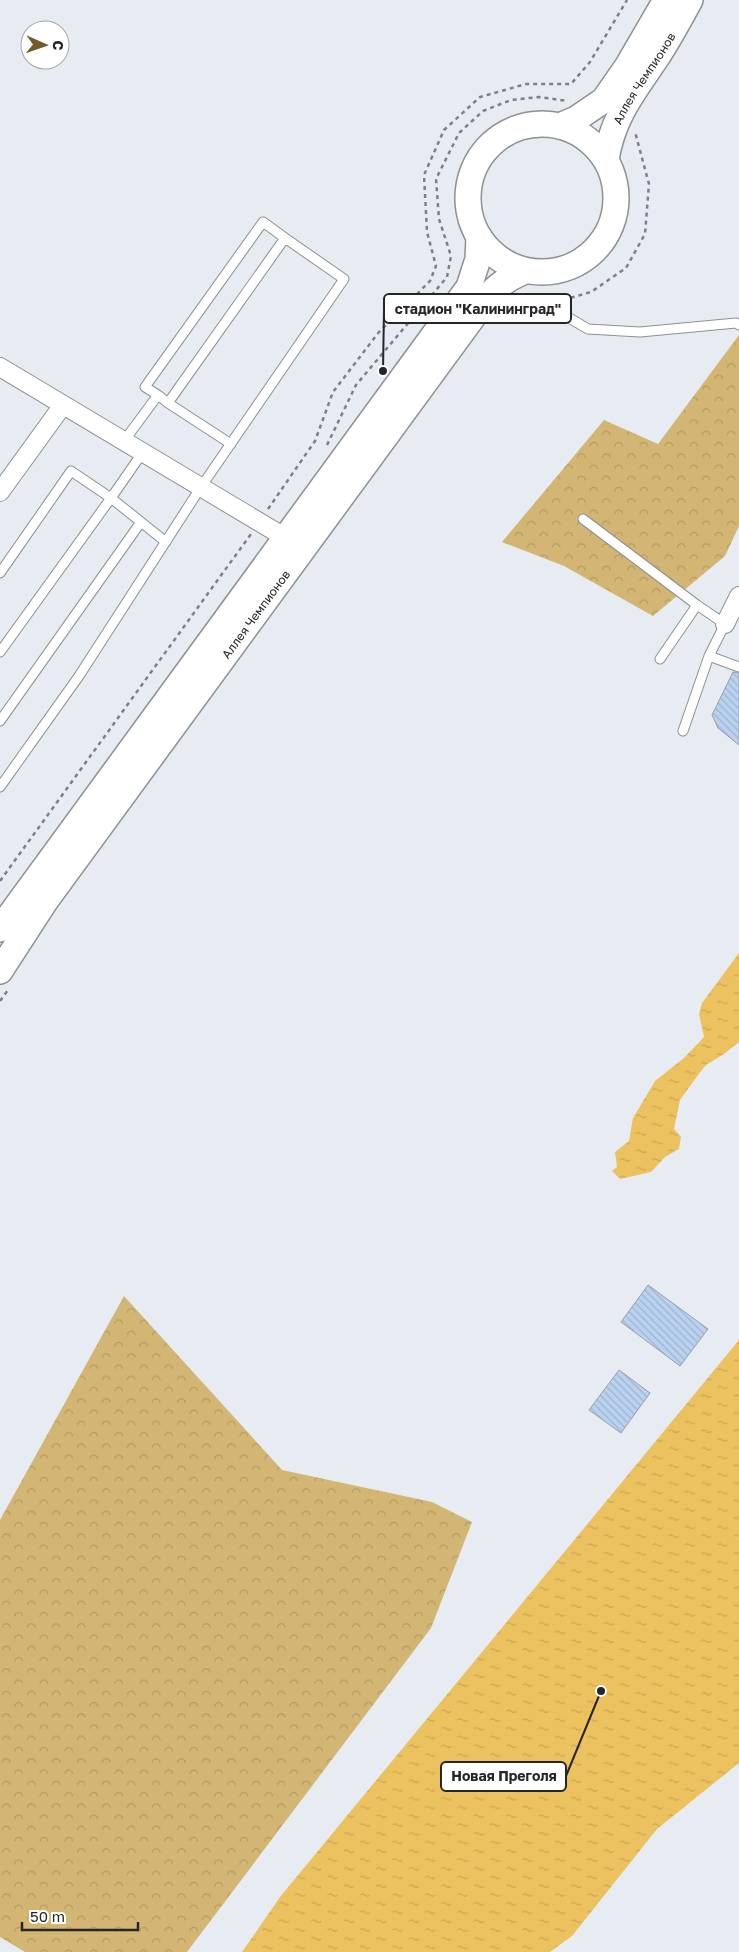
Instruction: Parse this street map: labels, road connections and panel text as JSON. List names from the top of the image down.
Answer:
{
  "streets": {
    "main road": ["Аллея Чемпионов"]
  },
  "places": ["стадион \"Калининград\"", "Новая Преголя"],
  "scale_bar": "50 m",
  "north": "right"
}
